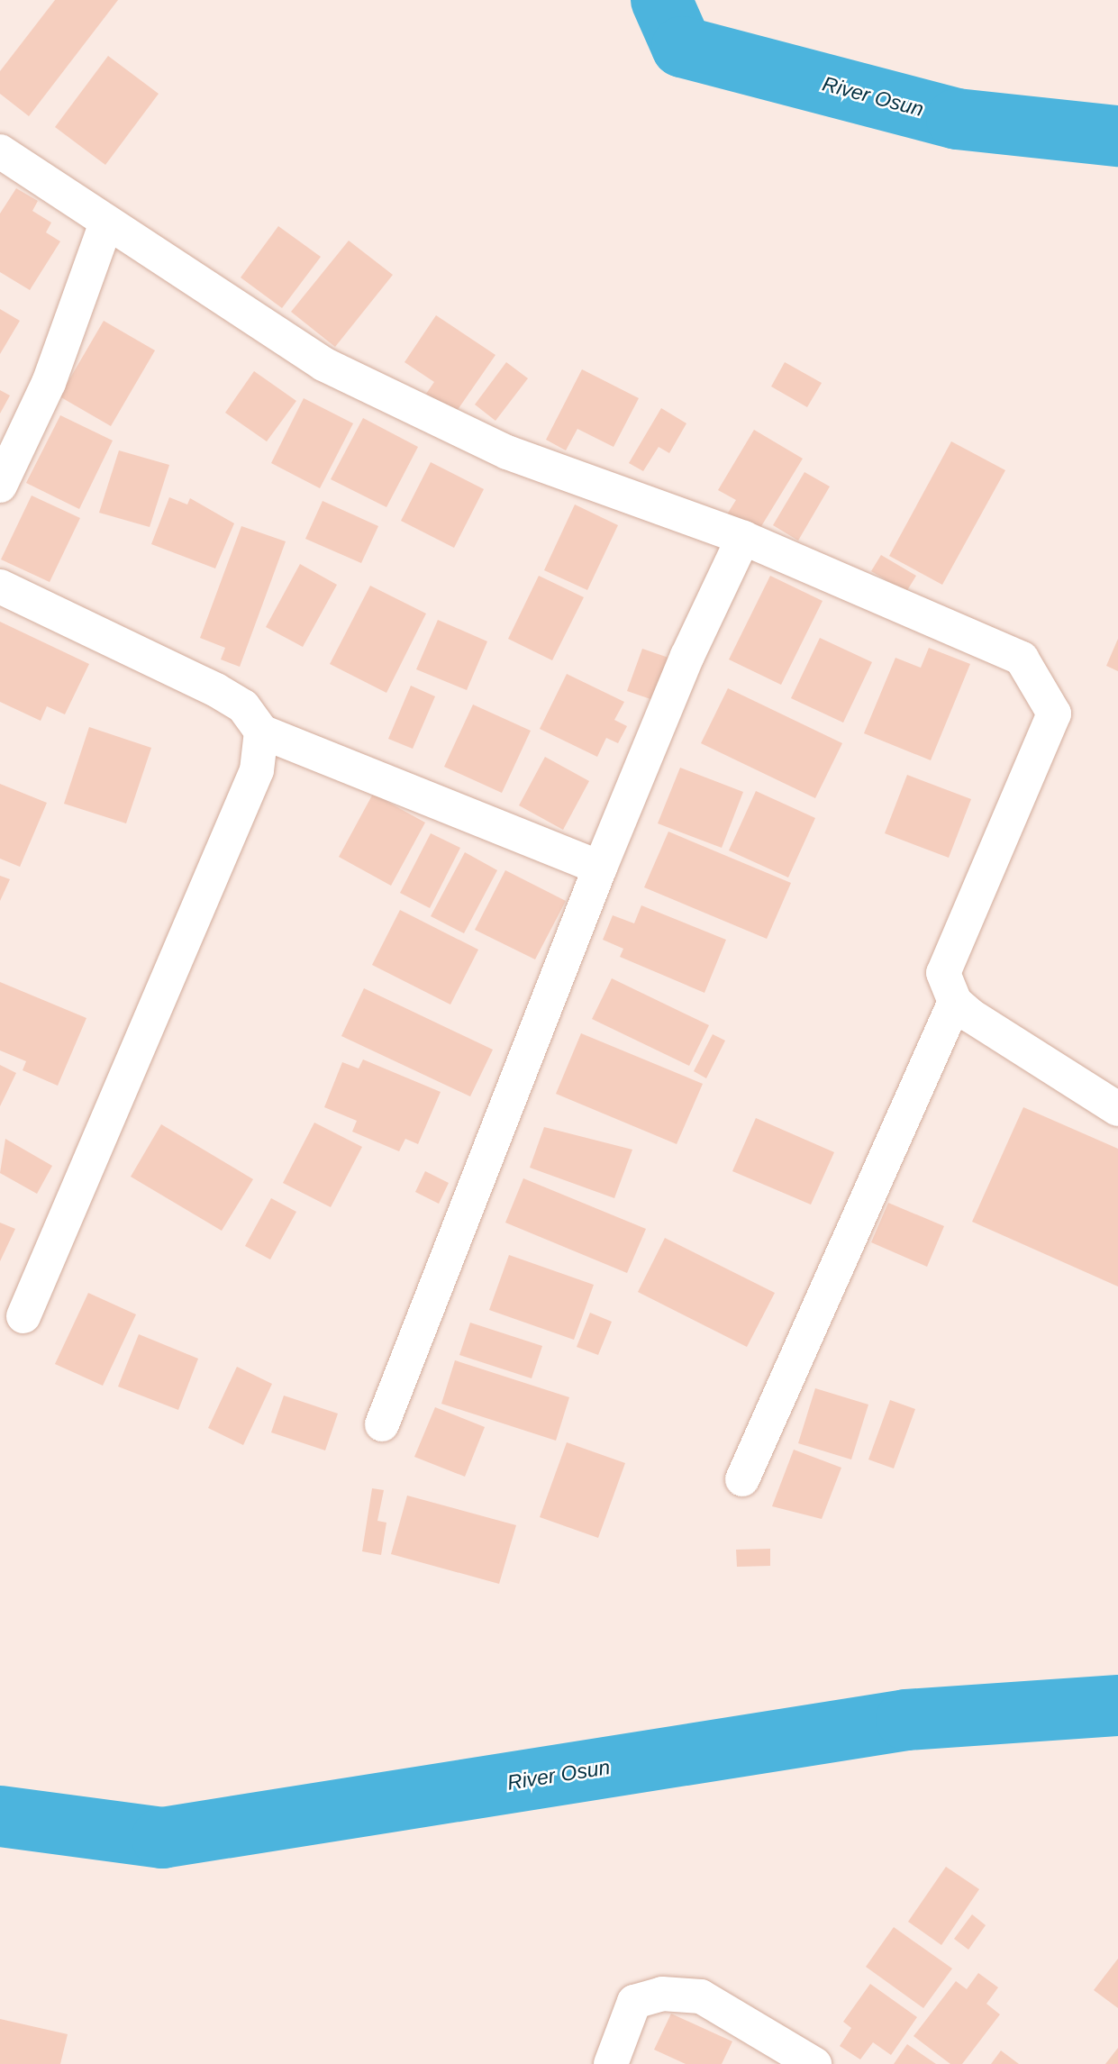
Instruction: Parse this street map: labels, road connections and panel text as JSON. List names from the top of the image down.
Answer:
{
  "water": ["River Osun"]
}
